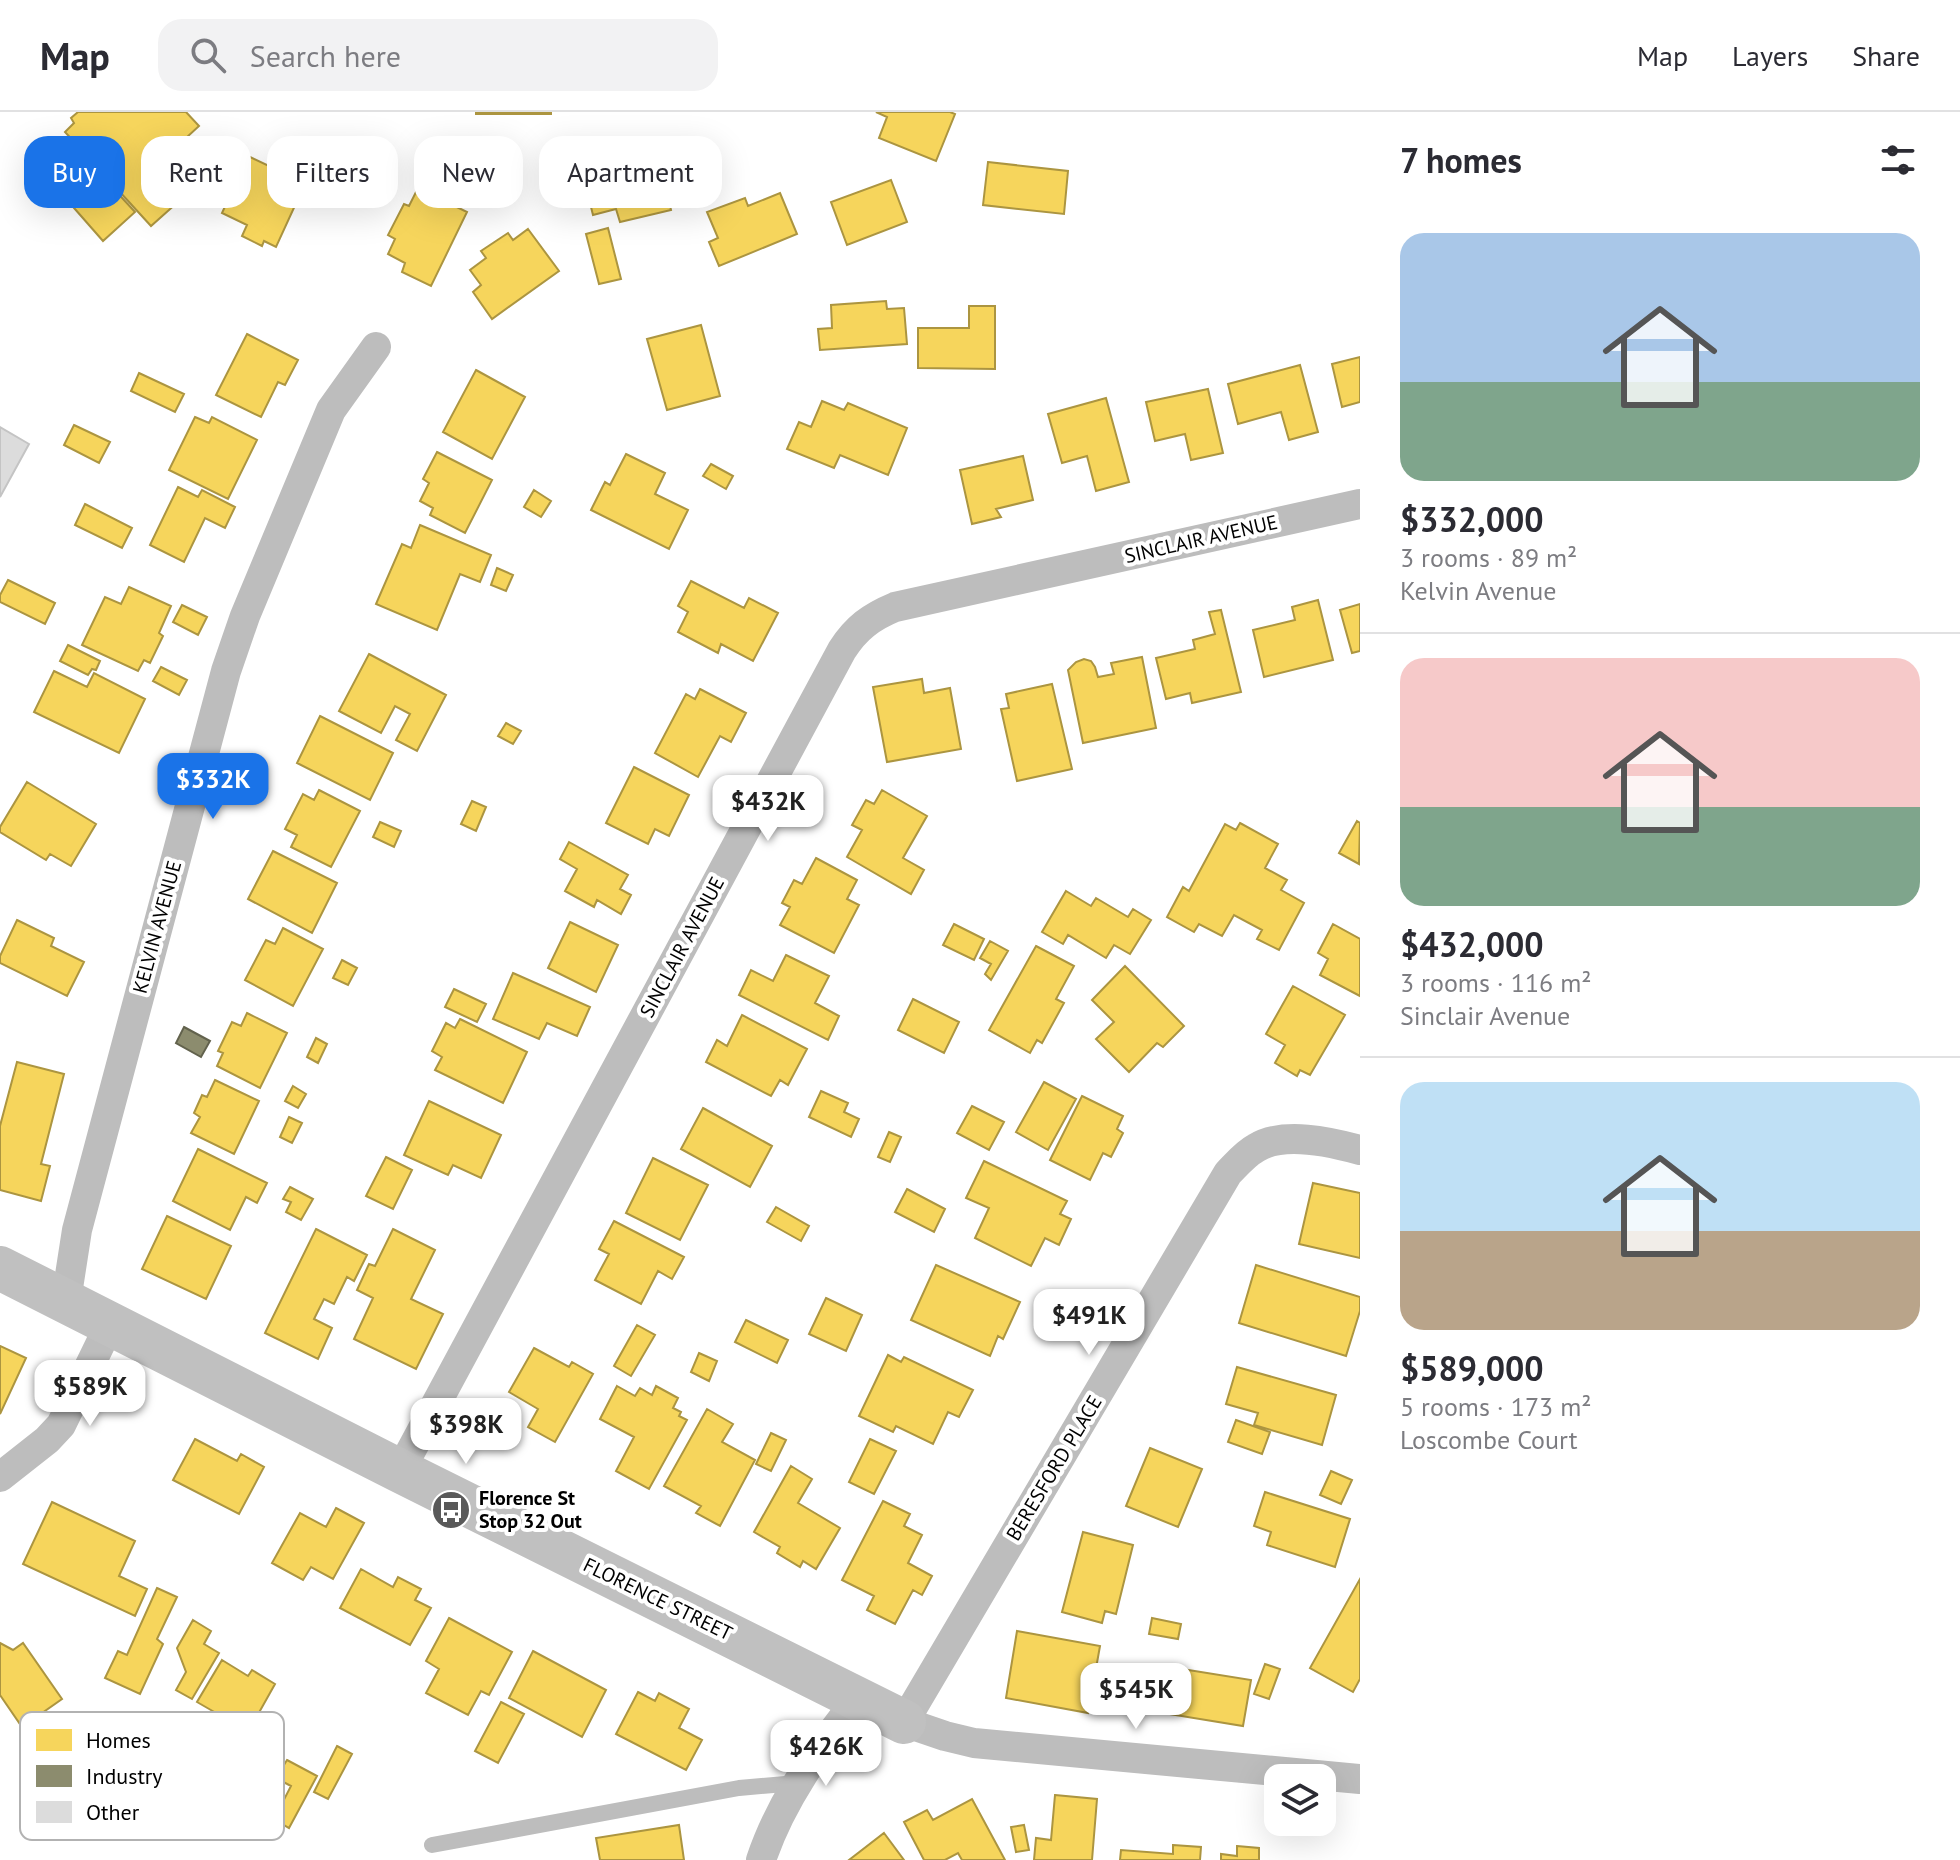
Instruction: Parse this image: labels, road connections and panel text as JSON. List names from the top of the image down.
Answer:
{
  "streets": {
    "street": [
      "SINCLAIR AVENUE",
      "KELVIN AVENUE",
      "BERESFORD PLACE",
      "FLORENCE STREET"
    ]
  },
  "crossings": [
    ["SINCLAIR AVENUE", "FLORENCE STREET"],
    ["KELVIN AVENUE", "FLORENCE STREET"],
    ["BERESFORD PLACE", "FLORENCE STREET"]
  ],
  "places": {
    "bus stop": ["Florence St Stop 32 Out"]
  },
  "legend": ["Homes", "Industry", "Other"],
  "page": {
    "header": "Map",
    "search": "Search here",
    "nav": ["Map", "Layers", "Share"],
    "heading": "7 homes",
    "chip": [
      "Buy",
      "Rent",
      "Filters",
      "New",
      "Apartment"
    ],
    "list": [
      {
        "name": "$332,000",
        "note": "3 rooms · 89 m² · Kelvin Avenue"
      },
      {
        "name": "$432,000",
        "note": "3 rooms · 116 m² · Sinclair Avenue"
      },
      {
        "name": "$589,000",
        "note": "5 rooms · 173 m² · Loscombe Court"
      }
    ],
    "price": [
      "$332K",
      "$432K",
      "$491K",
      "$589K",
      "$398K",
      "$545K",
      "$426K"
    ]
  }
}
